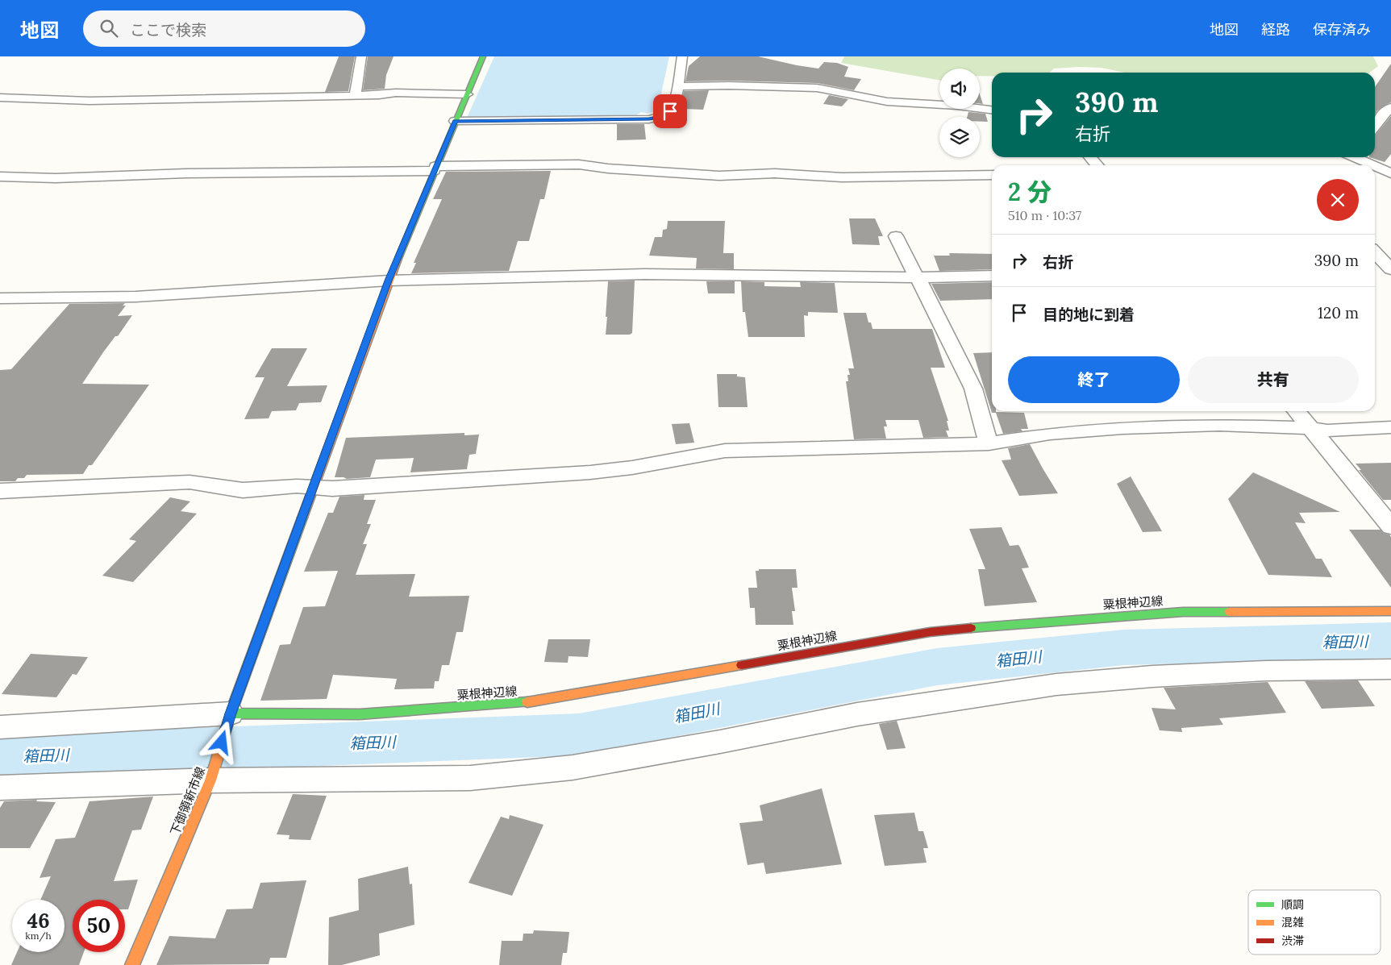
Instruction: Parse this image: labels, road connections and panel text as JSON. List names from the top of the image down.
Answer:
{
  "streets": {
    "main road": ["粟根神辺線", "下御領新市線"]
  },
  "crossings": [
    ["粟根神辺線", "下御領新市線"]
  ],
  "water": ["箱田川"],
  "legend": ["順調", "混雑", "渋滞"],
  "page": {
    "header": "地図",
    "search": "ここで検索",
    "nav": ["地図", "経路", "保存済み"],
    "turn": ["390 m", "右折"],
    "heading": ["2 分", "510 m · 10:37"],
    "list": [
      {
        "name": "右折",
        "value": "390 m"
      },
      {
        "name": "目的地に到着",
        "value": "120 m"
      }
    ],
    "buttons": ["終了", "共有"],
    "speed": "46 km/h",
    "limit": "50"
  }
}
